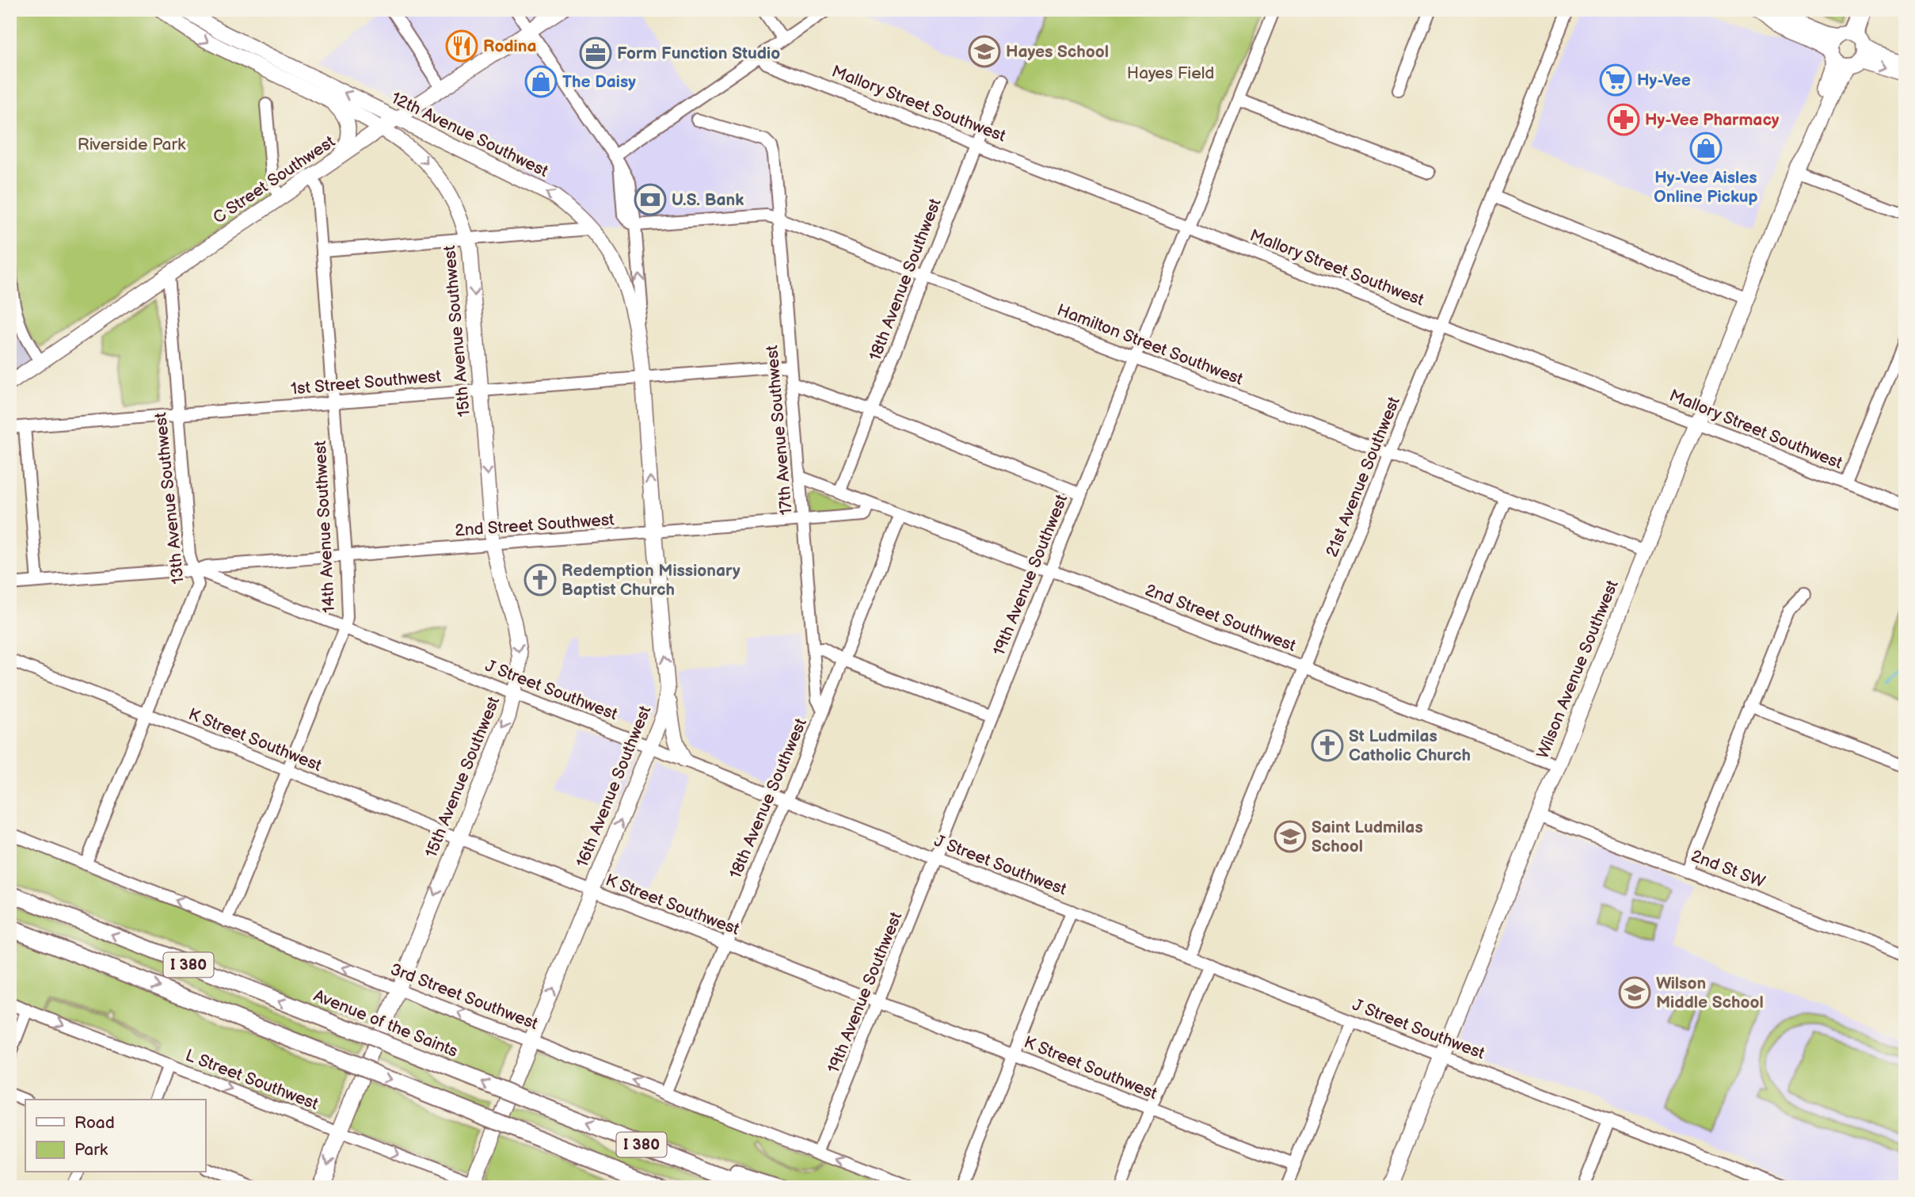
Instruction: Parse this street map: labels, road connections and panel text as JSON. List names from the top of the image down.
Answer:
{
  "streets": {
    "highway": ["I 380", "Avenue of the Saints"],
    "main road": [
      "12th Avenue Southwest",
      "C Street Southwest",
      "15th Avenue Southwest",
      "Wilson Avenue Southwest",
      "16th Avenue Southwest"
    ],
    "street": [
      "Mallory Street Southwest",
      "18th Avenue Southwest",
      "Hamilton Street Southwest",
      "1st Street Southwest",
      "17th Avenue Southwest",
      "21st Avenue Southwest",
      "13th Avenue Southwest",
      "2nd Street Southwest",
      "14th Avenue Southwest",
      "19th Avenue Southwest",
      "J Street Southwest",
      "K Street Southwest",
      "2nd St SW",
      "3rd Street Southwest",
      "L Street Southwest"
    ]
  },
  "crossings": [
    ["Mallory Street Southwest", "18th Avenue Southwest"],
    ["Mallory Street Southwest", "21st Avenue Southwest"],
    ["Mallory Street Southwest", "19th Avenue Southwest"],
    ["Mallory Street Southwest", "Wilson Avenue Southwest"],
    ["12th Avenue Southwest", "C Street Southwest"],
    ["12th Avenue Southwest", "15th Avenue Southwest"],
    ["12th Avenue Southwest", "1st Street Southwest"],
    ["12th Avenue Southwest", "16th Avenue Southwest"],
    ["C Street Southwest", "15th Avenue Southwest"],
    ["C Street Southwest", "13th Avenue Southwest"],
    ["C Street Southwest", "14th Avenue Southwest"],
    ["18th Avenue Southwest", "Hamilton Street Southwest"],
    ["18th Avenue Southwest", "17th Avenue Southwest"],
    ["18th Avenue Southwest", "2nd Street Southwest"],
    ["18th Avenue Southwest", "J Street Southwest"],
    ["18th Avenue Southwest", "K Street Southwest"],
    ["18th Avenue Southwest", "3rd Street Southwest"],
    ["15th Avenue Southwest", "1st Street Southwest"],
    ["15th Avenue Southwest", "2nd Street Southwest"],
    ["15th Avenue Southwest", "J Street Southwest"],
    ["15th Avenue Southwest", "K Street Southwest"],
    ["15th Avenue Southwest", "3rd Street Southwest"],
    ["15th Avenue Southwest", "L Street Southwest"],
    ["Hamilton Street Southwest", "17th Avenue Southwest"],
    ["Hamilton Street Southwest", "21st Avenue Southwest"],
    ["Hamilton Street Southwest", "19th Avenue Southwest"],
    ["Hamilton Street Southwest", "Wilson Avenue Southwest"],
    ["1st Street Southwest", "17th Avenue Southwest"],
    ["1st Street Southwest", "13th Avenue Southwest"],
    ["1st Street Southwest", "14th Avenue Southwest"],
    ["1st Street Southwest", "16th Avenue Southwest"],
    ["17th Avenue Southwest", "2nd Street Southwest"],
    ["21st Avenue Southwest", "2nd Street Southwest"],
    ["21st Avenue Southwest", "J Street Southwest"],
    ["13th Avenue Southwest", "2nd Street Southwest"],
    ["13th Avenue Southwest", "J Street Southwest"],
    ["13th Avenue Southwest", "K Street Southwest"],
    ["13th Avenue Southwest", "3rd Street Southwest"],
    ["2nd Street Southwest", "14th Avenue Southwest"],
    ["2nd Street Southwest", "19th Avenue Southwest"],
    ["2nd Street Southwest", "Wilson Avenue Southwest"],
    ["2nd Street Southwest", "J Street Southwest"],
    ["2nd Street Southwest", "16th Avenue Southwest"],
    ["14th Avenue Southwest", "J Street Southwest"],
    ["14th Avenue Southwest", "K Street Southwest"],
    ["14th Avenue Southwest", "3rd Street Southwest"],
    ["19th Avenue Southwest", "J Street Southwest"],
    ["19th Avenue Southwest", "K Street Southwest"],
    ["19th Avenue Southwest", "3rd Street Southwest"],
    ["Wilson Avenue Southwest", "J Street Southwest"],
    ["Wilson Avenue Southwest", "2nd St SW"],
    ["J Street Southwest", "16th Avenue Southwest"],
    ["K Street Southwest", "16th Avenue Southwest"],
    ["16th Avenue Southwest", "3rd Street Southwest"],
    ["16th Avenue Southwest", "L Street Southwest"]
  ],
  "one_way": [
    "15th Avenue Southwest",
    "16th Avenue Southwest",
    "3rd Street Southwest",
    "L Street Southwest"
  ],
  "parks": ["Hayes Field", "Riverside Park"],
  "places": {
    "restaurant": ["Rodina"],
    "school or university": ["Hayes School", "Saint Ludmilas School", "Wilson Middle School"],
    "office": ["Form Function Studio"],
    "supermarket": ["Hy-Vee"],
    "shop": ["The Daisy", "Hy-Vee Aisles Online Pickup"],
    "pharmacy": ["Hy-Vee Pharmacy"],
    "bank": ["U.S. Bank"],
    "church": ["Redemption Missionary Baptist Church", "St Ludmilas Catholic Church"]
  },
  "legend": ["Road", "Park"]
}
